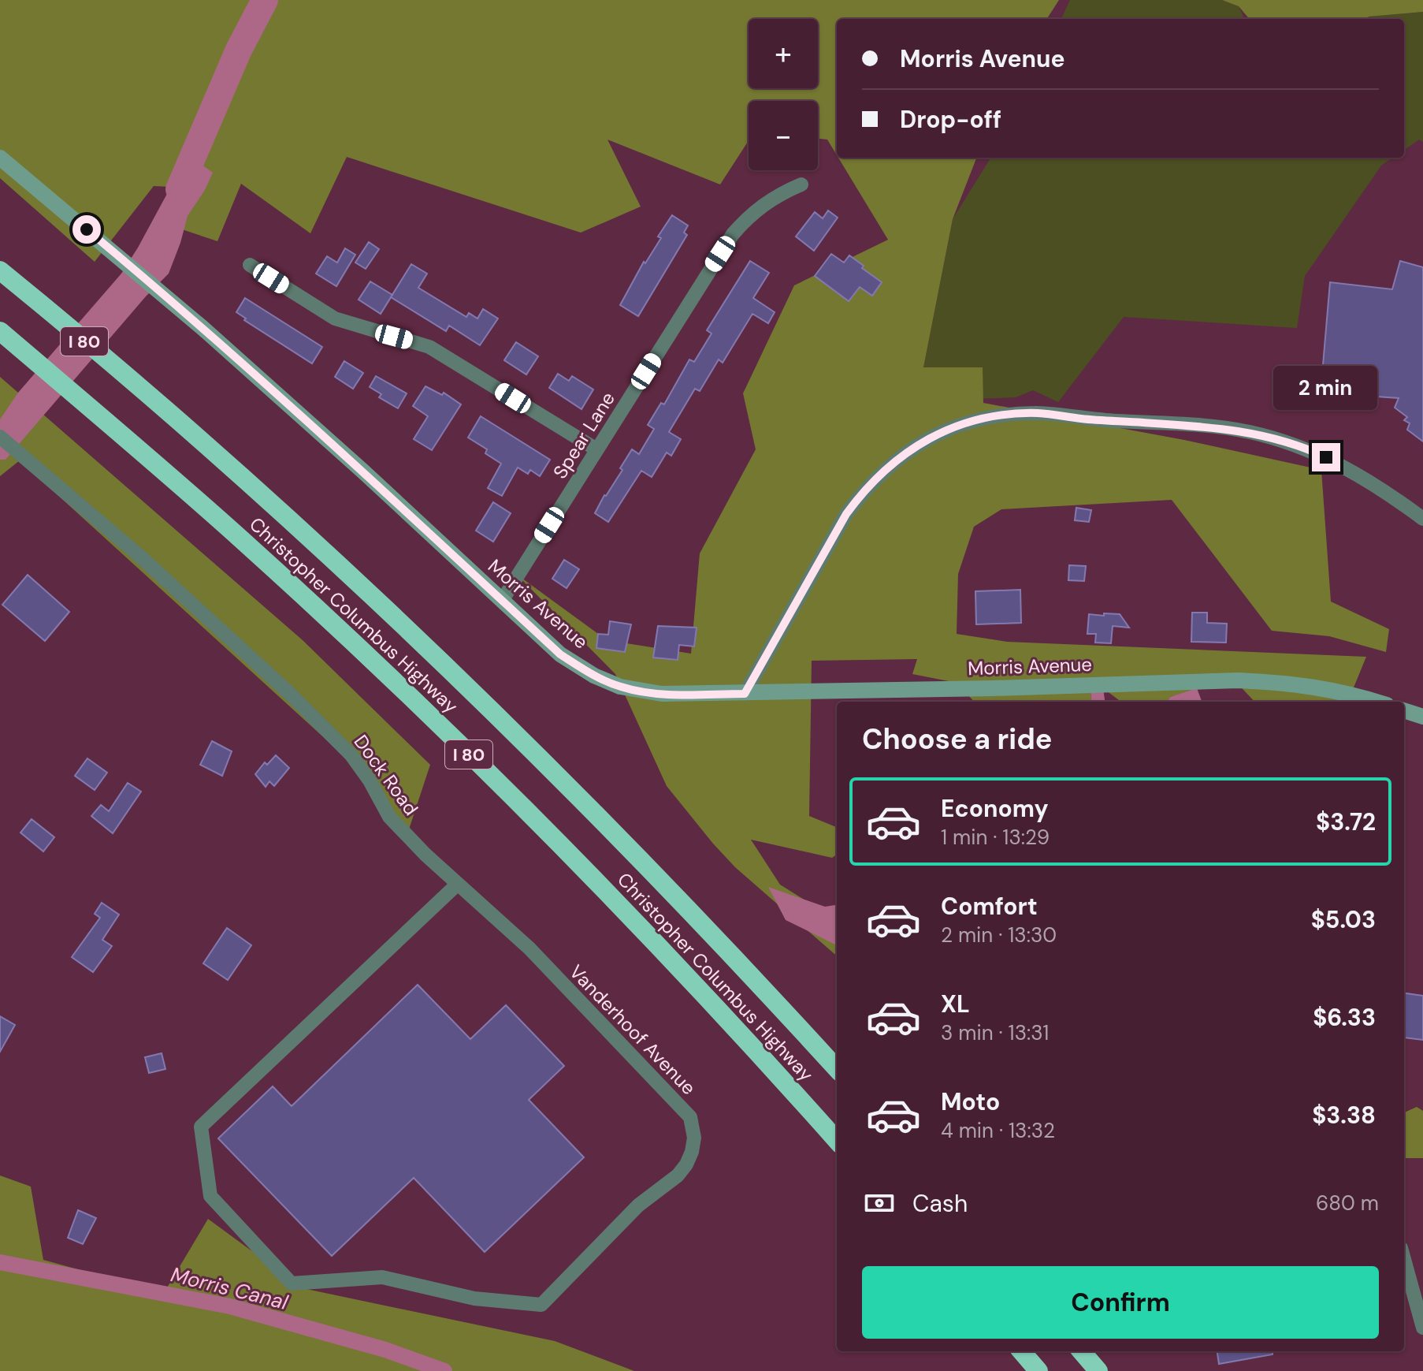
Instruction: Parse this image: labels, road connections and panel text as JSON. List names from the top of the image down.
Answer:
{
  "streets": {
    "highway": ["I 80", "Christopher Columbus Highway"],
    "street": [
      "Spear Lane",
      "Morris Avenue",
      "Dock Road",
      "Vanderhoof Avenue"
    ]
  },
  "crossings": [
    ["Spear Lane", "Morris Avenue"],
    ["Dock Road", "Vanderhoof Avenue"]
  ],
  "water": ["Morris Canal"],
  "page": {
    "map_buttons": ["+", "−"],
    "banner": ["Morris Avenue", "Drop-off"],
    "bubble": "2 min",
    "heading": "Choose a ride",
    "list": [
      {
        "name": "Economy",
        "note": "1 min · 13:29",
        "value": "$3.72"
      },
      {
        "name": "Comfort",
        "note": "2 min · 13:30",
        "value": "$5.03"
      },
      {
        "name": "XL",
        "note": "3 min · 13:31",
        "value": "$6.33"
      },
      {
        "name": "Moto",
        "note": "4 min · 13:32",
        "value": "$3.38"
      }
    ],
    "pay": ["Cash", "680 m"],
    "buttons": "Confirm"
  }
}
